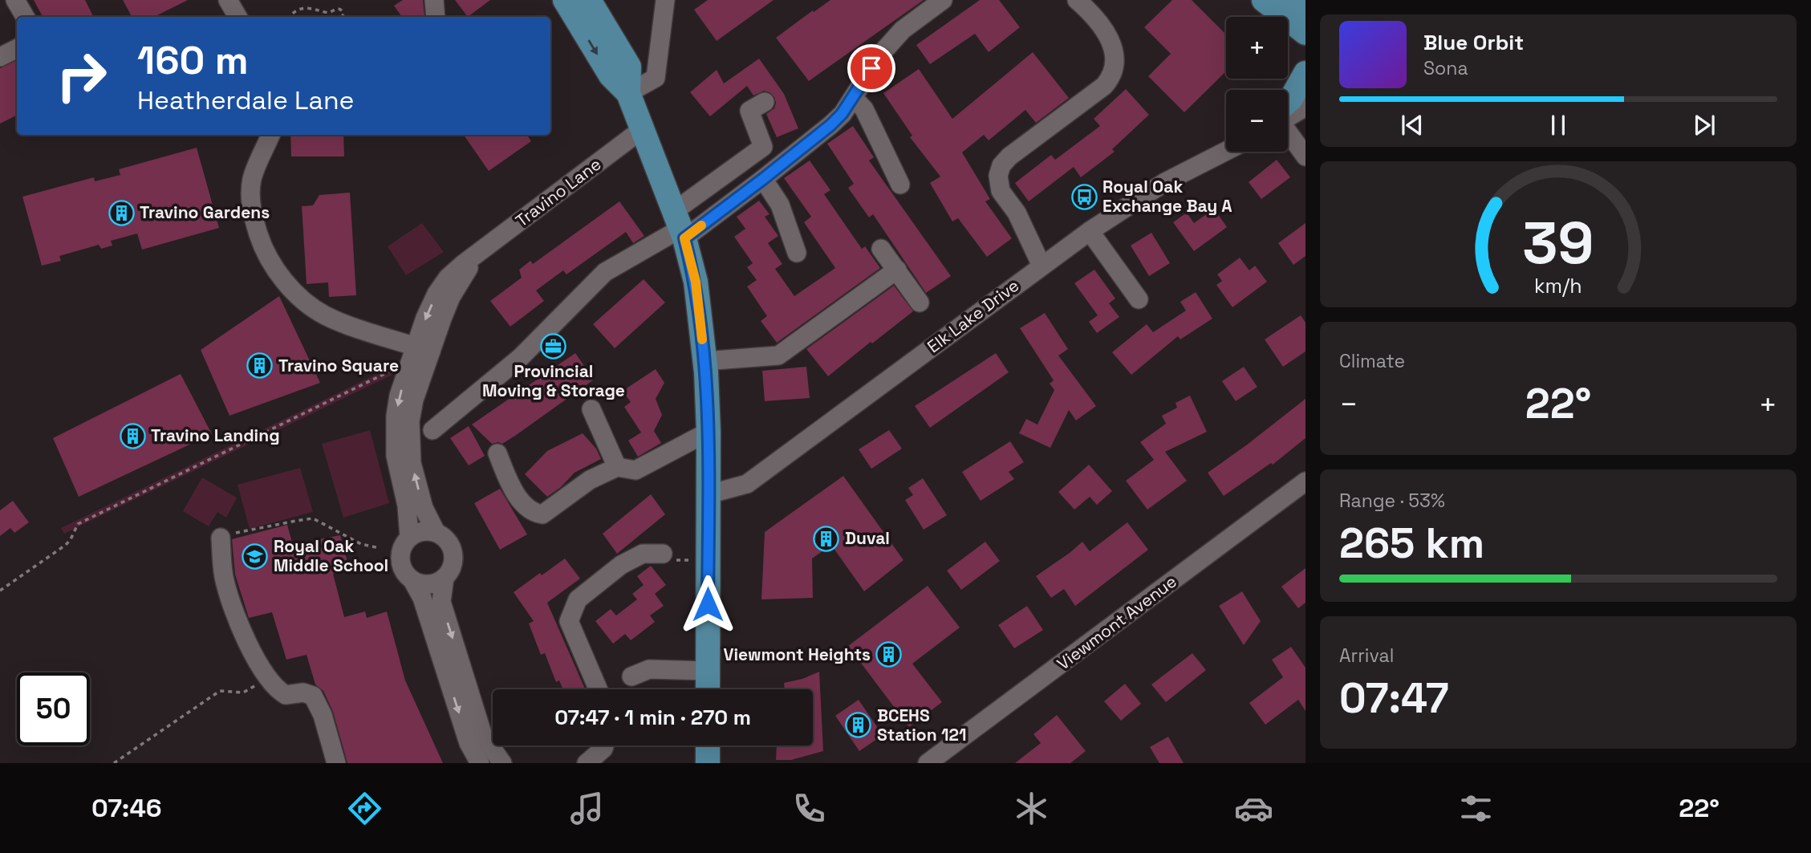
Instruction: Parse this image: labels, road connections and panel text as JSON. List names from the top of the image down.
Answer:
{
  "streets": {
    "street": ["Travino Lane", "Elk Lake Drive", "Viewmont Avenue"]
  },
  "places": {
    "bus stop": ["Royal Oak Exchange Bay A"],
    "building": [
      "Travino Gardens",
      "Travino Square",
      "Travino Landing",
      "Duval",
      "Viewmont Heights",
      "BCEHS Station 121"
    ],
    "office": ["Provincial Moving & Storage"],
    "school or university": ["Royal Oak Middle School"]
  },
  "page": {
    "map_buttons": ["+", "−"],
    "turn": ["160 m", "Heatherdale Lane"],
    "song": ["Blue Orbit", "Sona"],
    "tile": [
      "Climate",
      ["Range · 53%", "265 km"],
      ["Arrival", "07:47"]
    ],
    "heat": ["−", "22°", "+"],
    "limit": "50",
    "trip": "07:47 · 1 min · 270 m",
    "tabs": ["07:46", "22°"],
    "gauge": ["39", "km/h"]
  }
}
